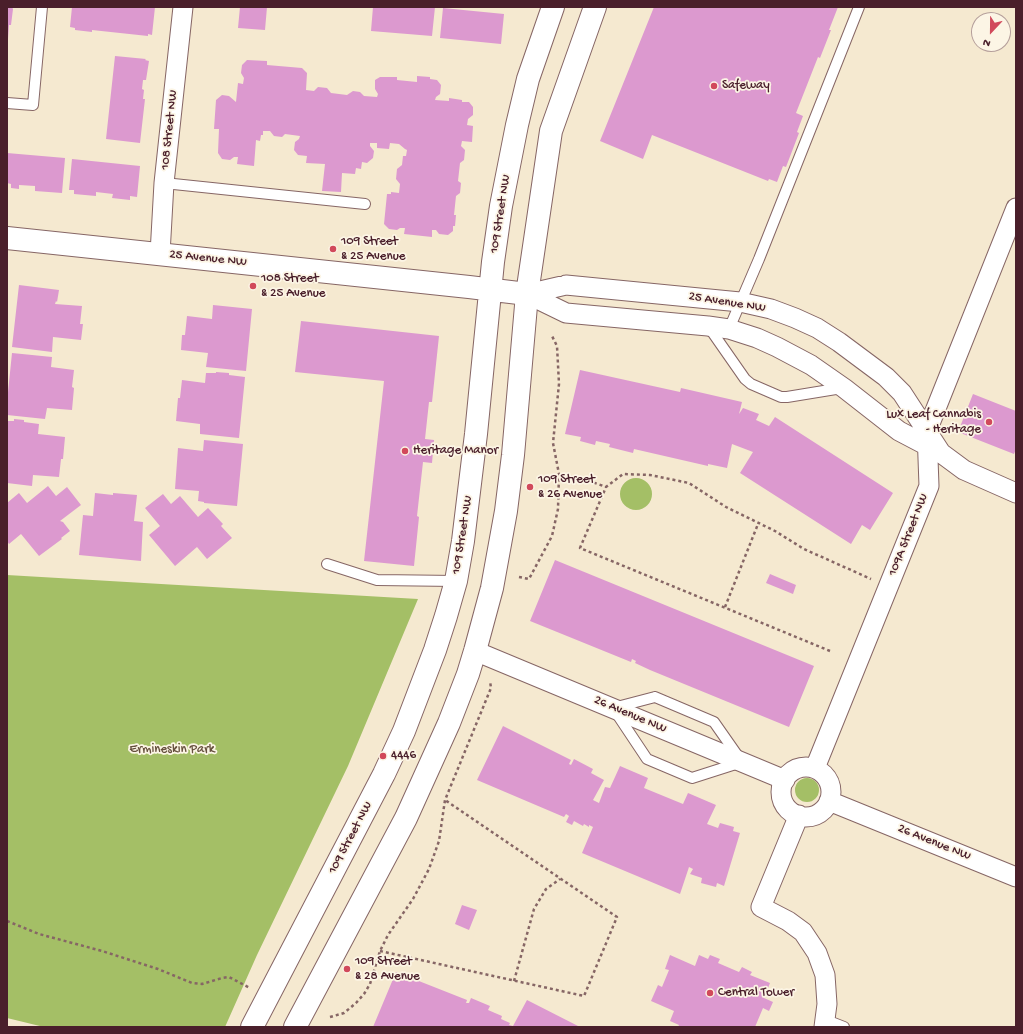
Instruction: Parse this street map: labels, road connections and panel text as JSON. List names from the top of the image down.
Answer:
{
  "streets": {
    "street": [
      "108 Street NW",
      "109 Street NW",
      "25 Avenue NW",
      "109A Street NW",
      "26 Avenue NW"
    ]
  },
  "crossings": [
    ["108 Street NW", "25 Avenue NW"],
    ["109 Street NW", "25 Avenue NW"],
    ["25 Avenue NW", "109A Street NW"],
    ["109A Street NW", "26 Avenue NW"]
  ],
  "parks": ["Ermineskin Park"],
  "places": [
    "Safeway",
    "109 Street & 25 Avenue",
    "108 Street & 25 Avenue",
    "Lux Leaf Cannabis - Heritage",
    "Heritage Manor",
    "109 Street & 26 Avenue",
    "4446",
    "109 Street & 28 Avenue",
    "Central Tower"
  ],
  "north": "bottom"
}
